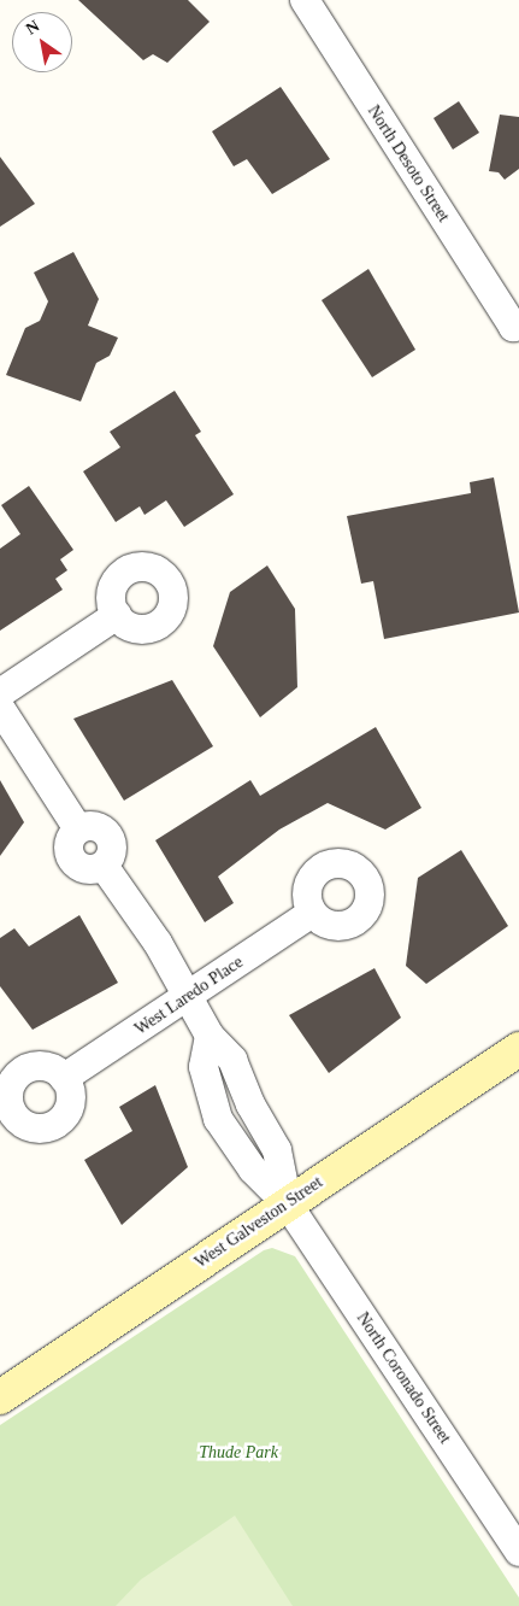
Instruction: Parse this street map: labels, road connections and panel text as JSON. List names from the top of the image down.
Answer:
{
  "streets": {
    "street": [
      "North Desoto Street",
      "West Laredo Place",
      "West Galveston Street",
      "North Coronado Street"
    ]
  },
  "crossings": [
    ["West Galveston Street", "North Coronado Street"]
  ],
  "parks": ["Thude Park"],
  "north": "top left"
}
